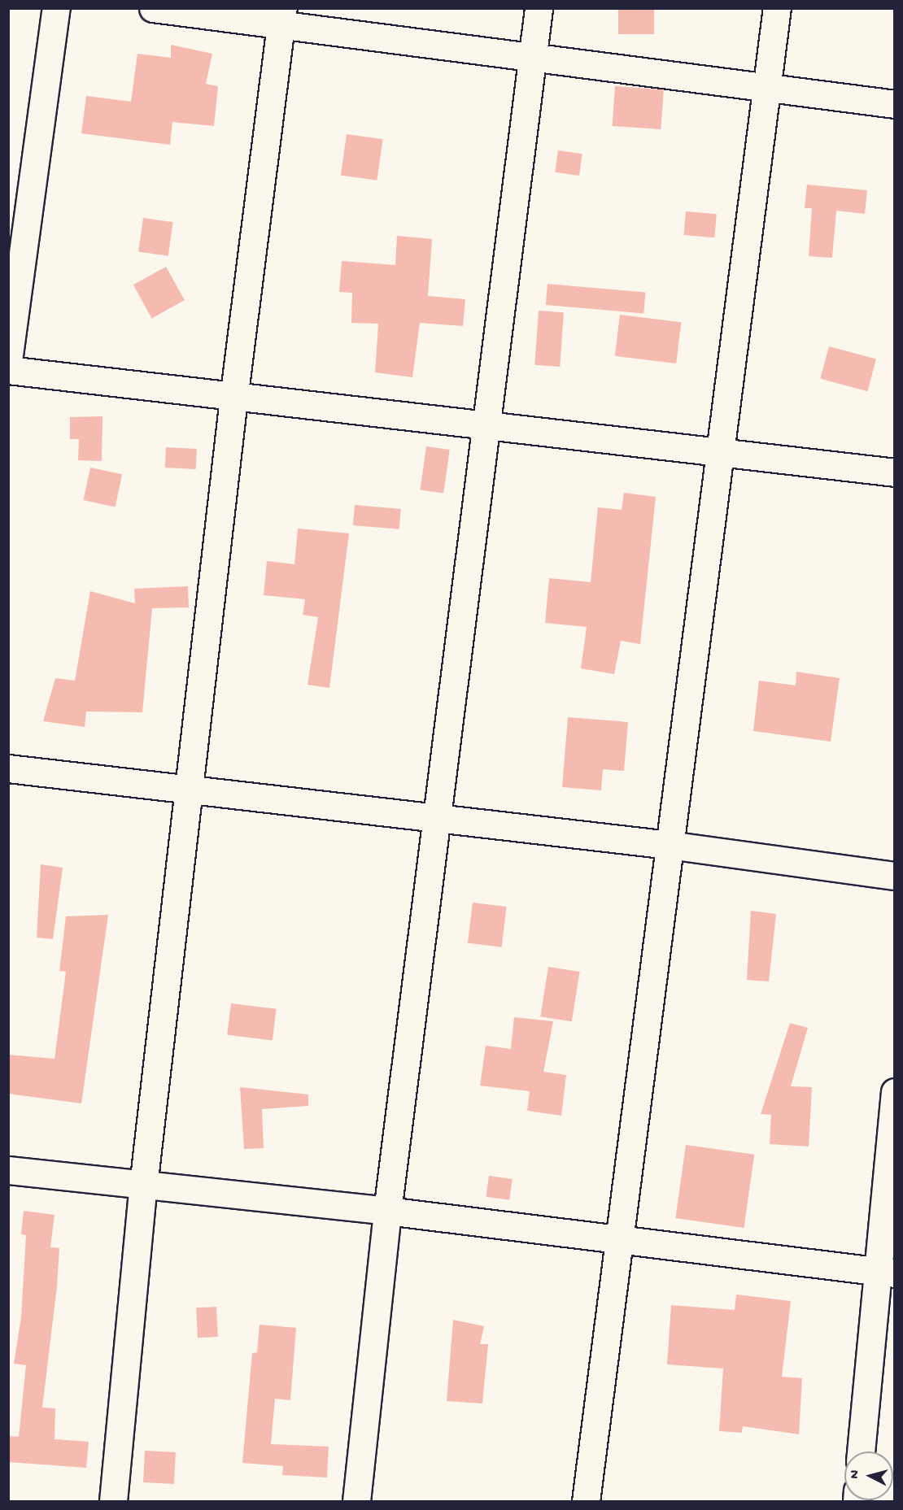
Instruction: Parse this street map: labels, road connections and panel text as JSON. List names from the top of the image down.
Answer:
{
  "north": "left"
}
